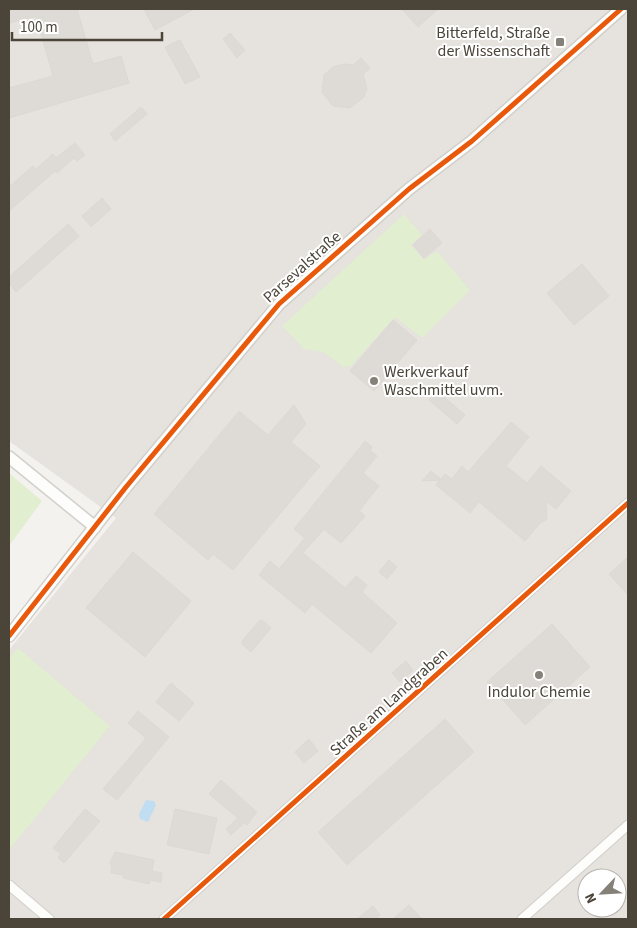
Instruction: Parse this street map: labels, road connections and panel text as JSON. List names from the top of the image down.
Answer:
{
  "streets": {
    "street": ["Parsevalstraße", "Straße am Landgraben"]
  },
  "places": {
    "transit": ["Bitterfeld, Straße der Wissenschaft"],
    "other": ["Werkverkauf Waschmittel uvm.", "Indulor Chemie"]
  },
  "scale_bar": "100 m",
  "north": "bottom left"
}
